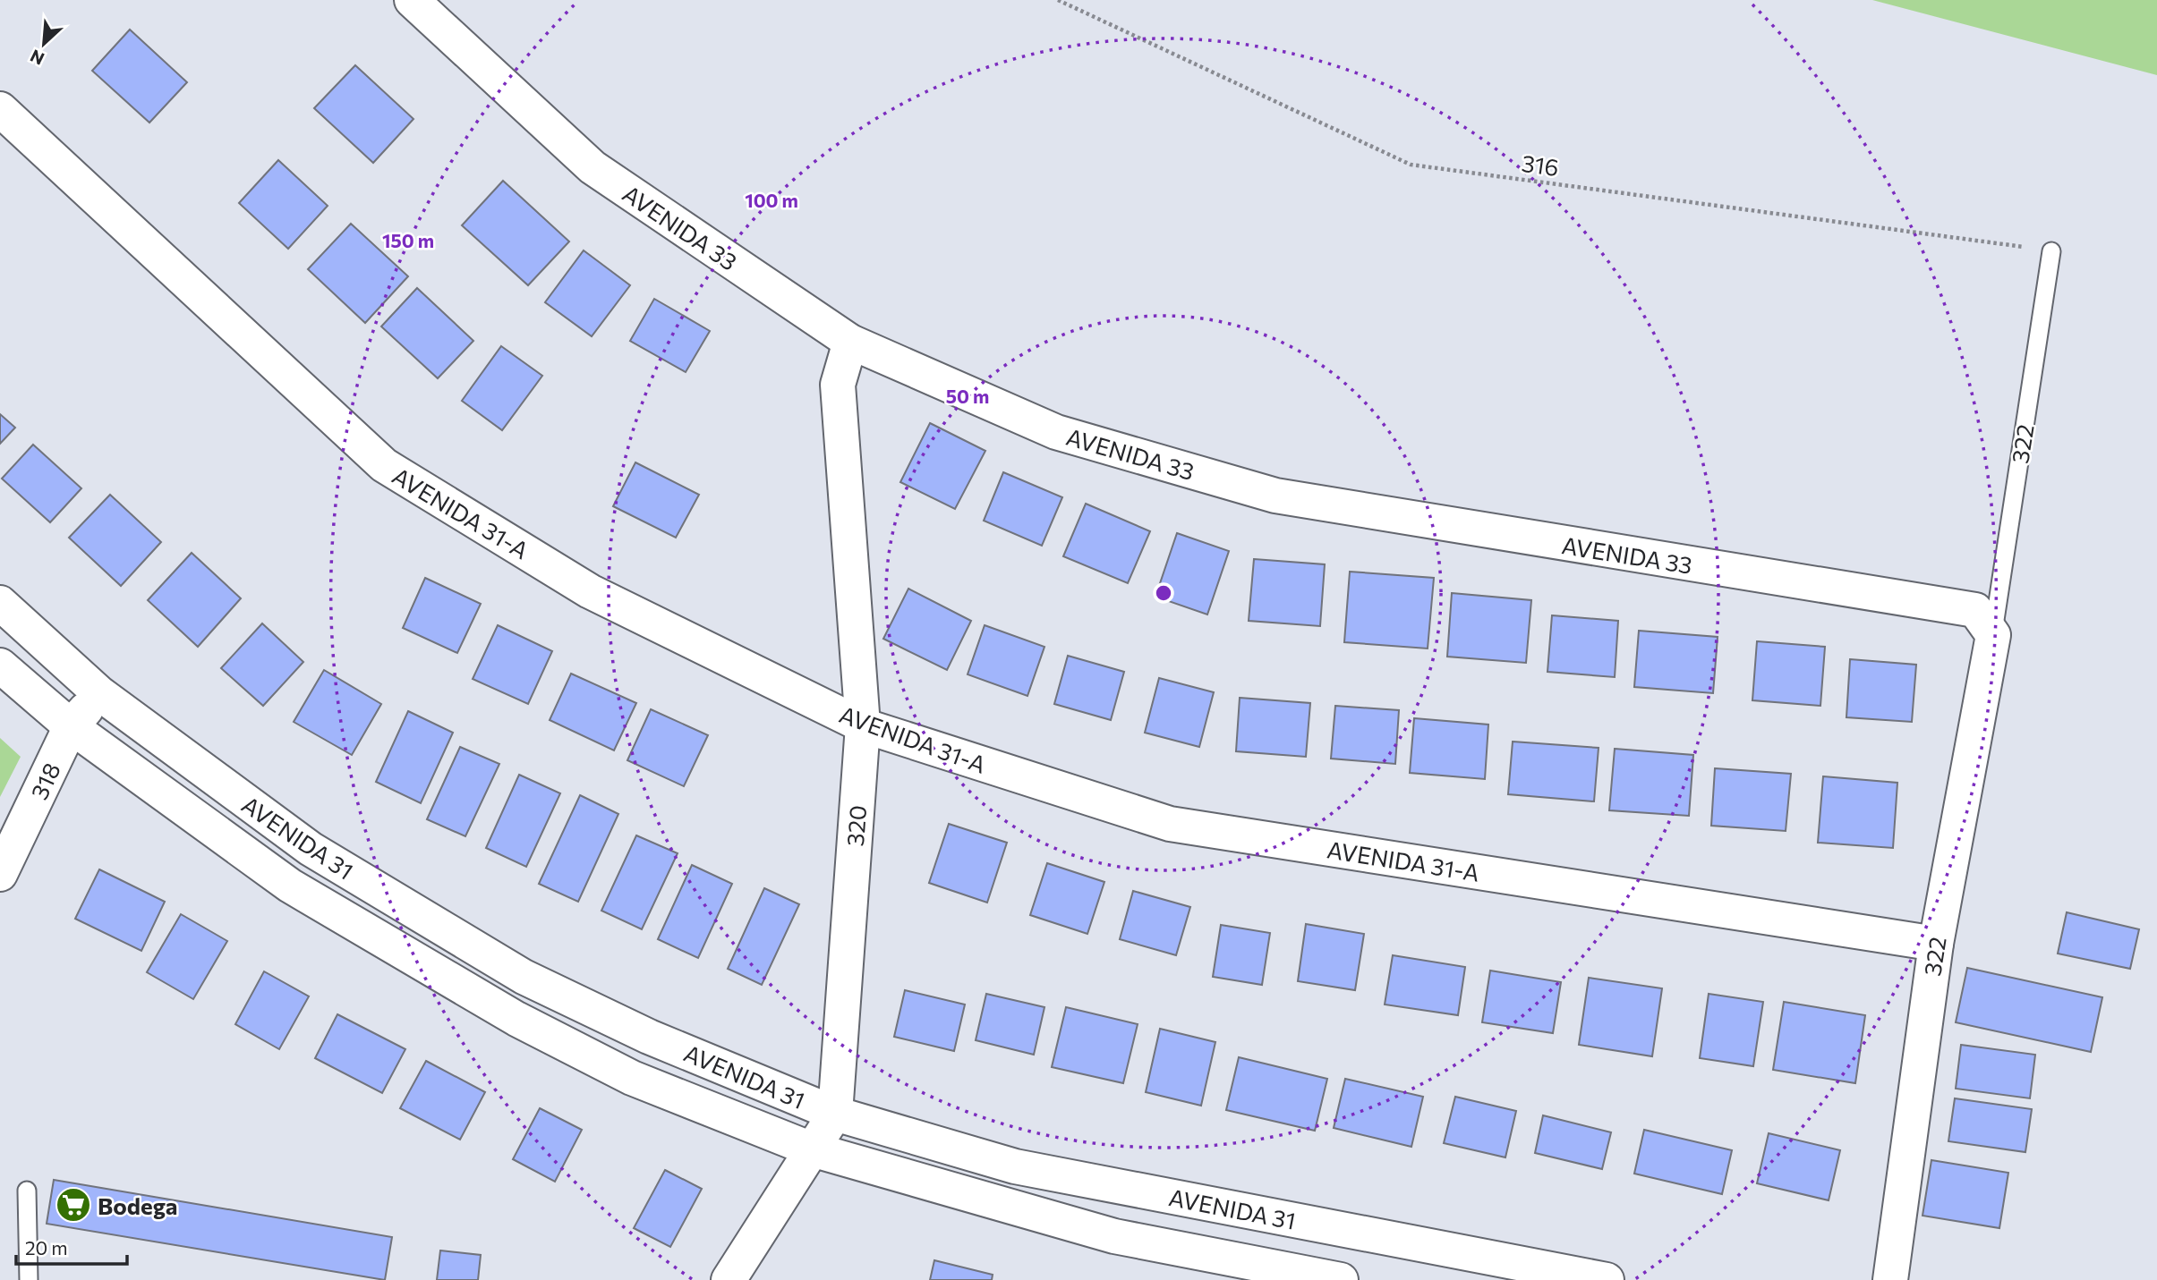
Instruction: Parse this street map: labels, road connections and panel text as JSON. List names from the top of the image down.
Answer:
{
  "streets": {
    "street": [
      "AVENIDA 33",
      "322",
      "AVENIDA 31-A",
      "318",
      "320",
      "AVENIDA 31"
    ],
    "path": ["316"]
  },
  "crossings": [
    ["316", "322"],
    ["AVENIDA 33", "322"],
    ["AVENIDA 33", "320"],
    ["322", "AVENIDA 31-A"],
    ["AVENIDA 31-A", "320"],
    ["318", "AVENIDA 31"],
    ["320", "AVENIDA 31"]
  ],
  "places": {
    "supermarket": ["Bodega"]
  },
  "scale_bar": "20 m",
  "north": "bottom left",
  "rings": ["100 m", "150 m", "50 m"]
}
